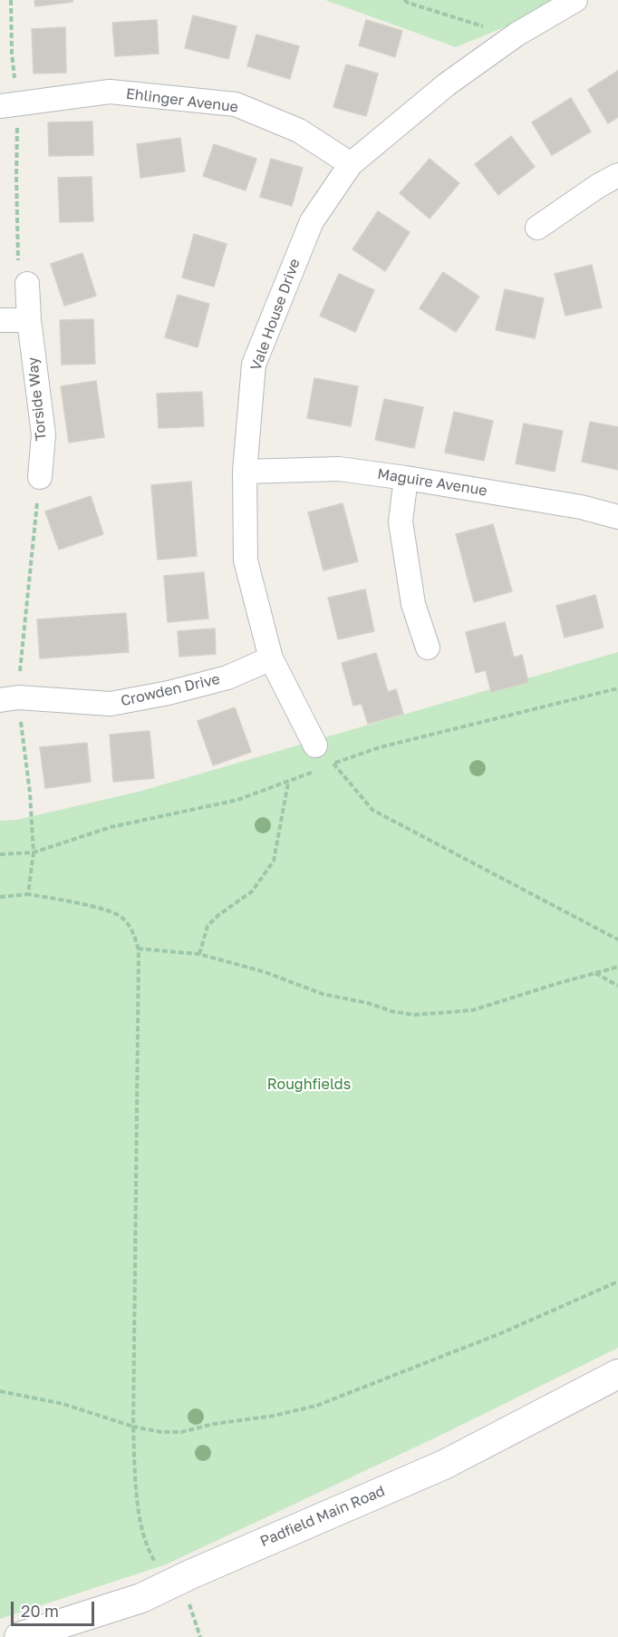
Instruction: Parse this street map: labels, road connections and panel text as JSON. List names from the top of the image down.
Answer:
{
  "streets": {
    "street": [
      "Ehlinger Avenue",
      "Vale House Drive",
      "Torside Way",
      "Maguire Avenue",
      "Crowden Drive",
      "Padfield Main Road"
    ]
  },
  "crossings": [
    ["Ehlinger Avenue", "Vale House Drive"],
    ["Vale House Drive", "Maguire Avenue"],
    ["Vale House Drive", "Crowden Drive"]
  ],
  "parks": ["Roughfields"],
  "scale_bar": "20 m"
}
